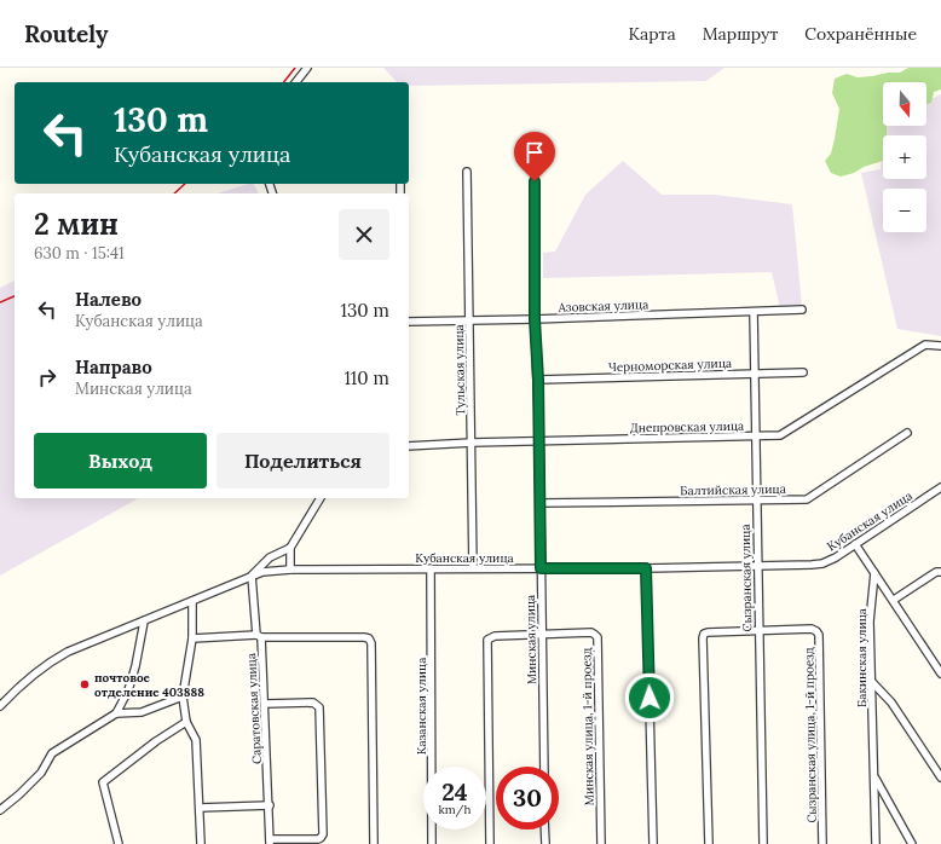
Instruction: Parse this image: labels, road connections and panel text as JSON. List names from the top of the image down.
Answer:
{
  "streets": {
    "street": [
      "Азовская улица",
      "Черноморская улица",
      "Тульская улица",
      "Днепровская улица",
      "Балтийская улица",
      "Кубанская улица",
      "Сызранская улица",
      "Минская улица",
      "Бакинская улица",
      "Казанская улица",
      "Саратовская улица",
      "Минская улица, 1-й проезд",
      "Сызранская улица, 1-й проезд"
    ]
  },
  "crossings": [
    ["Азовская улица", "Тульская улица"],
    ["Азовская улица", "Сызранская улица"],
    ["Азовская улица", "Минская улица"],
    ["Черноморская улица", "Сызранская улица"],
    ["Черноморская улица", "Минская улица"],
    ["Тульская улица", "Днепровская улица"],
    ["Тульская улица", "Кубанская улица"],
    ["Днепровская улица", "Сызранская улица"],
    ["Днепровская улица", "Минская улица"],
    ["Балтийская улица", "Сызранская улица"],
    ["Балтийская улица", "Минская улица"],
    ["Кубанская улица", "Сызранская улица"],
    ["Кубанская улица", "Минская улица"],
    ["Кубанская улица", "Казанская улица"],
    ["Кубанская улица", "Саратовская улица"],
    ["Сызранская улица", "Сызранская улица, 1-й проезд"],
    ["Минская улица", "Минская улица, 1-й проезд"]
  ],
  "places": ["почтовое отделение 403888"],
  "north": "bottom",
  "page": {
    "header": "Routely",
    "nav": ["Карта", "Маршрут", "Сохранённые"],
    "map_buttons": ["+", "−"],
    "turn": ["130 m", "Кубанская улица"],
    "heading": ["2 мин", "630 m · 15:41"],
    "list": [
      {
        "name": "Налево",
        "note": "Кубанская улица",
        "value": "130 m"
      },
      {
        "name": "Направо",
        "note": "Минская улица",
        "value": "110 m"
      }
    ],
    "buttons": ["Выход", "Поделиться"],
    "speed": "24 km/h",
    "limit": "30"
  }
}
